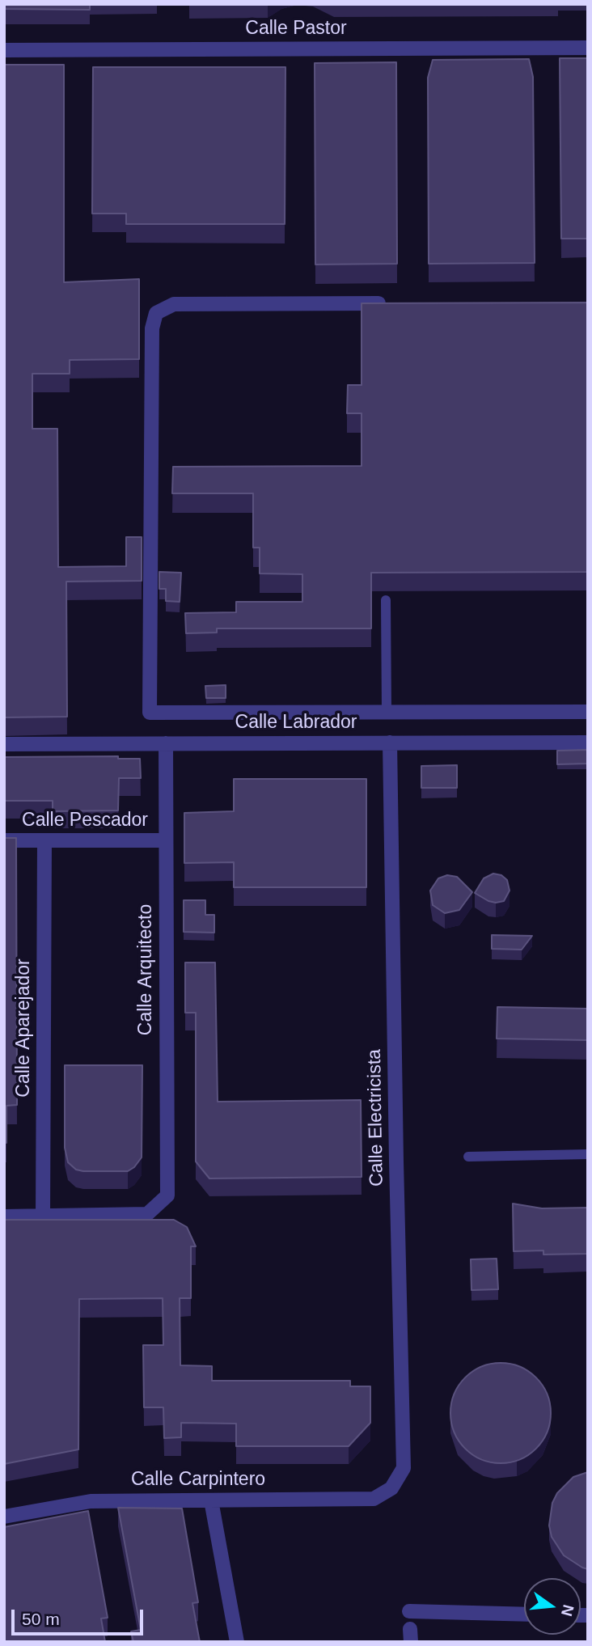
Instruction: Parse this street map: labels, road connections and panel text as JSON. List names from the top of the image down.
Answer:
{
  "streets": {
    "street": [
      "Calle Pastor",
      "Calle Labrador",
      "Calle Pescador",
      "Calle Arquitecto",
      "Calle Aparejador",
      "Calle Electricista",
      "Calle Carpintero"
    ]
  },
  "crossings": [
    ["Calle Labrador", "Calle Arquitecto"],
    ["Calle Labrador", "Calle Electricista"],
    ["Calle Pescador", "Calle Arquitecto"],
    ["Calle Pescador", "Calle Aparejador"],
    ["Calle Arquitecto", "Calle Aparejador"],
    ["Calle Electricista", "Calle Carpintero"]
  ],
  "scale_bar": "50 m",
  "north": "right"
}
